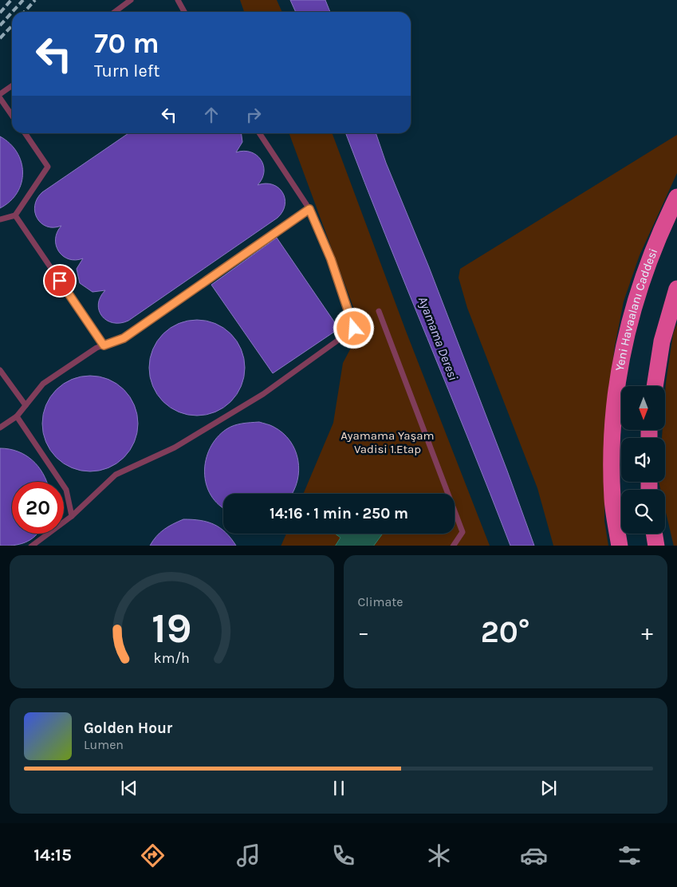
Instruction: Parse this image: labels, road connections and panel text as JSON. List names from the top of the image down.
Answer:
{
  "streets": {
    "main road": ["Yeni Havaalanı Caddesi"]
  },
  "water": ["Ayamama Deresi"],
  "parks": ["Ayamama Yaşam Vadisi 1.Etap"],
  "north": "bottom",
  "page": {
    "turn": ["70 m", "Turn left"],
    "limit": "20",
    "trip": "14:16 · 1 min · 250 m",
    "tile": "Climate",
    "heat": ["−", "20°", "+"],
    "song": ["Golden Hour", "Lumen"],
    "tabs": "14:15",
    "gauge": ["19", "km/h"]
  }
}
